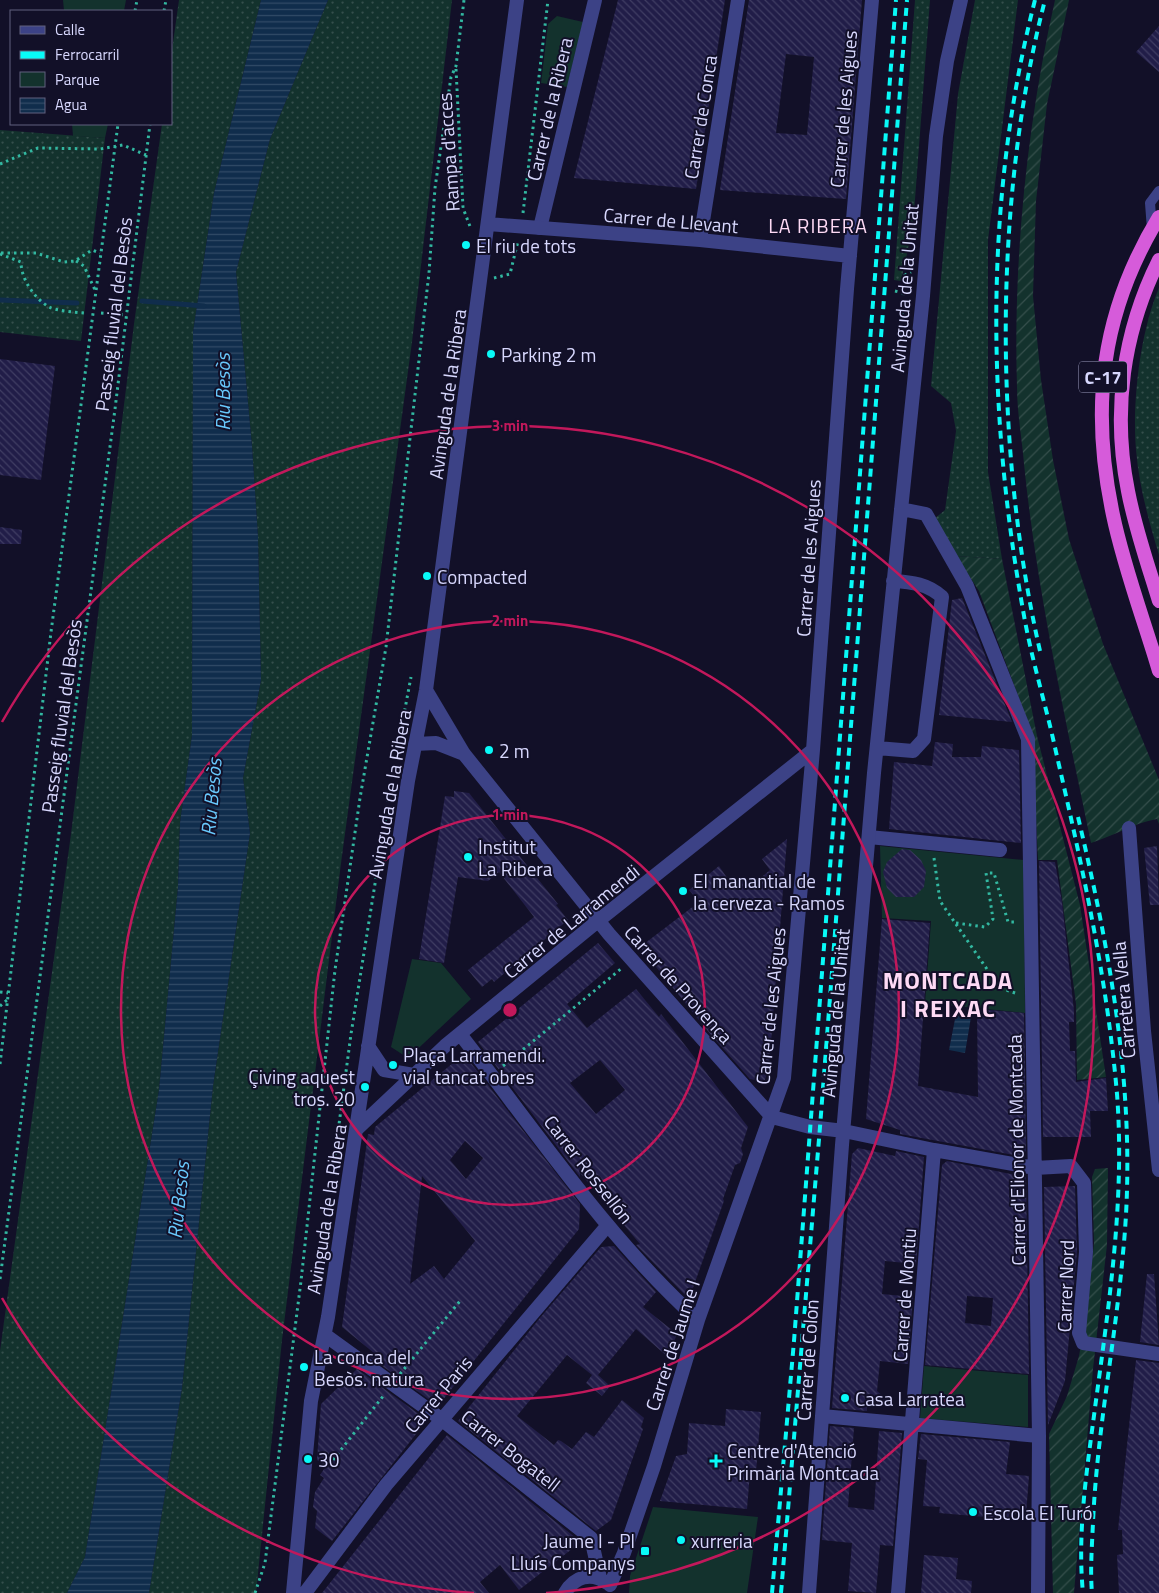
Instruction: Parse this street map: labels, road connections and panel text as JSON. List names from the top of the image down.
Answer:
{
  "streets": {
    "highway": ["C-17"],
    "street": [
      "Carrer de la Ribera",
      "Carrer de les Aigues",
      "Carrer de Conca",
      "Carrer de Llevant",
      "Avinguda de la Unitat",
      "Avinguda de la Ribera",
      "Carrer de Larramendi",
      "Carrer de Provença",
      "Carretera Vella",
      "Carrer d'Elionor de Montcada",
      "Carrer Rossellón",
      "Carrer Nord",
      "Carrer de Montiu",
      "Carrer de Jaume I",
      "Carrer de Colon",
      "Carrer Paris",
      "Carrer Bogatell"
    ],
    "path": ["Rampa d'acces", "Passeig fluvial del Besòs"]
  },
  "crossings": [
    ["Carrer de la Ribera", "Carrer de Llevant"],
    ["Carrer de les Aigues", "Carrer de Llevant"],
    ["Carrer de les Aigues", "Carrer de Larramendi"],
    ["Carrer de les Aigues", "Carrer de Provença"],
    ["Carrer de les Aigues", "Carrer de Jaume I"],
    ["Carrer de Conca", "Carrer de Llevant"],
    ["Carrer de Llevant", "Avinguda de la Ribera"],
    ["Avinguda de la Unitat", "Carrer d'Elionor de Montcada"],
    ["Avinguda de la Unitat", "Carrer de Colon"],
    ["Avinguda de la Ribera", "Carrer de Larramendi"],
    ["Avinguda de la Ribera", "Carrer de Provença"],
    ["Avinguda de la Ribera", "Carrer Bogatell"],
    ["Carrer de Larramendi", "Carrer de Provença"],
    ["Carrer de Larramendi", "Carrer Rossellón"],
    ["Carrer de Provença", "Carrer de Jaume I"],
    ["Carrer d'Elionor de Montcada", "Carrer Nord"],
    ["Carrer Rossellón", "Carrer de Jaume I"],
    ["Carrer Rossellón", "Carrer Paris"],
    ["Carrer de Jaume I", "Carrer Bogatell"],
    ["Carrer Paris", "Carrer Bogatell"]
  ],
  "districts": ["LA RIBERA", "MONTCADA I REIXAC"],
  "water": ["Riu Besòs"],
  "places": {
    "other": [
      "El riu de tots",
      "Parking 2 m",
      "Compacted",
      "2 m",
      "Institut La Ribera",
      "El manantial de la cerveza - Ramos",
      "Plaça Larramendi. vial tancat obres",
      "Çiving aquest tros. 20",
      "La conca del Besòs. natura",
      "Casa Larratea",
      "30",
      "Escola El Turó",
      "xurreria"
    ],
    "health": ["Centre d'Atenció Primària Montcada"],
    "transit": ["Jaume I - Pl Lluís Companys"]
  },
  "legend": [
    "Calle",
    "Ferrocarril",
    "Parque",
    "Agua"
  ],
  "rings": ["3 min", "2 min", "1 min"]
}
